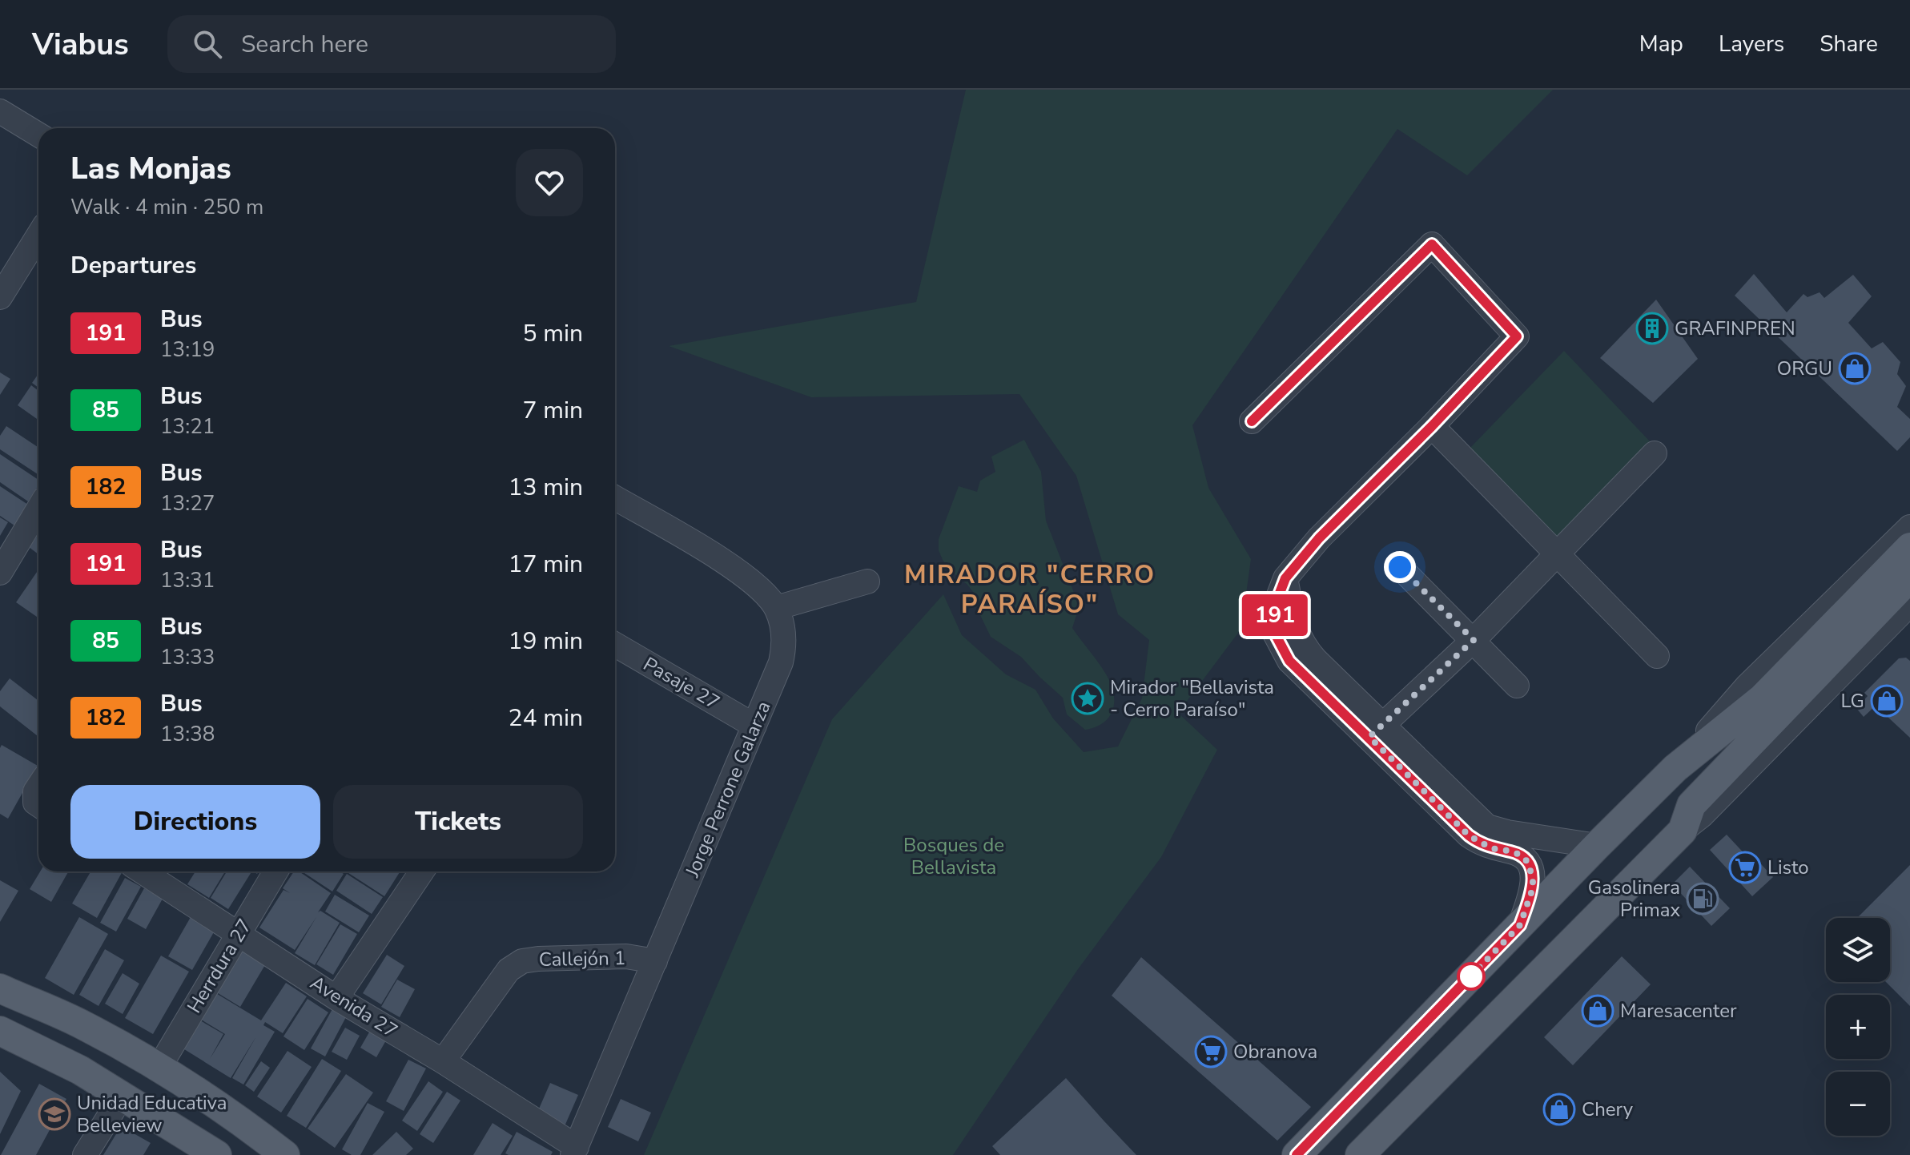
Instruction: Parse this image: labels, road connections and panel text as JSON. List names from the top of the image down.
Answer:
{
  "streets": {
    "street": [
      "Pasaje 27",
      "Jorge Perrone Galarza",
      "Callejón 1",
      "Herrdura 27",
      "Avenida 27"
    ]
  },
  "crossings": [
    ["Pasaje 27", "Jorge Perrone Galarza"],
    ["Jorge Perrone Galarza", "Callejón 1"],
    ["Jorge Perrone Galarza", "Avenida 27"],
    ["Callejón 1", "Avenida 27"],
    ["Herrdura 27", "Avenida 27"]
  ],
  "districts": ["MIRADOR \"CERRO PARAÍSO\""],
  "parks": ["Bosques de Bellavista"],
  "places": {
    "building": ["GRAFINPREN"],
    "shop": [
      "ORGU",
      "LG",
      "Maresacenter",
      "Chery"
    ],
    "place": ["Mirador \"Bellavista - Cerro Paraíso\""],
    "supermarket": ["Listo", "Obranova"],
    "fuel station": ["Gasolinera Primax"],
    "school or university": ["Unidad Educativa Belleview"]
  },
  "lines": ["bus line 191"],
  "page": {
    "header": "Viabus",
    "search": "Search here",
    "nav": ["Map", "Layers", "Share"],
    "on_map": "191",
    "heading": [
      ["Las Monjas", "Walk · 4 min · 250 m"],
      "Departures"
    ],
    "list": [
      {
        "mark": "191",
        "name": "Bus",
        "note": "13:19",
        "value": "5 min"
      },
      {
        "mark": "85",
        "name": "Bus",
        "note": "13:21",
        "value": "7 min"
      },
      {
        "mark": "182",
        "name": "Bus",
        "note": "13:27",
        "value": "13 min"
      },
      {
        "mark": "191",
        "name": "Bus",
        "note": "13:31",
        "value": "17 min"
      },
      {
        "mark": "85",
        "name": "Bus",
        "note": "13:33",
        "value": "19 min"
      },
      {
        "mark": "182",
        "name": "Bus",
        "note": "13:38",
        "value": "24 min"
      }
    ],
    "buttons": ["Directions", "Tickets"],
    "map_buttons": ["+", "−"]
  }
}
